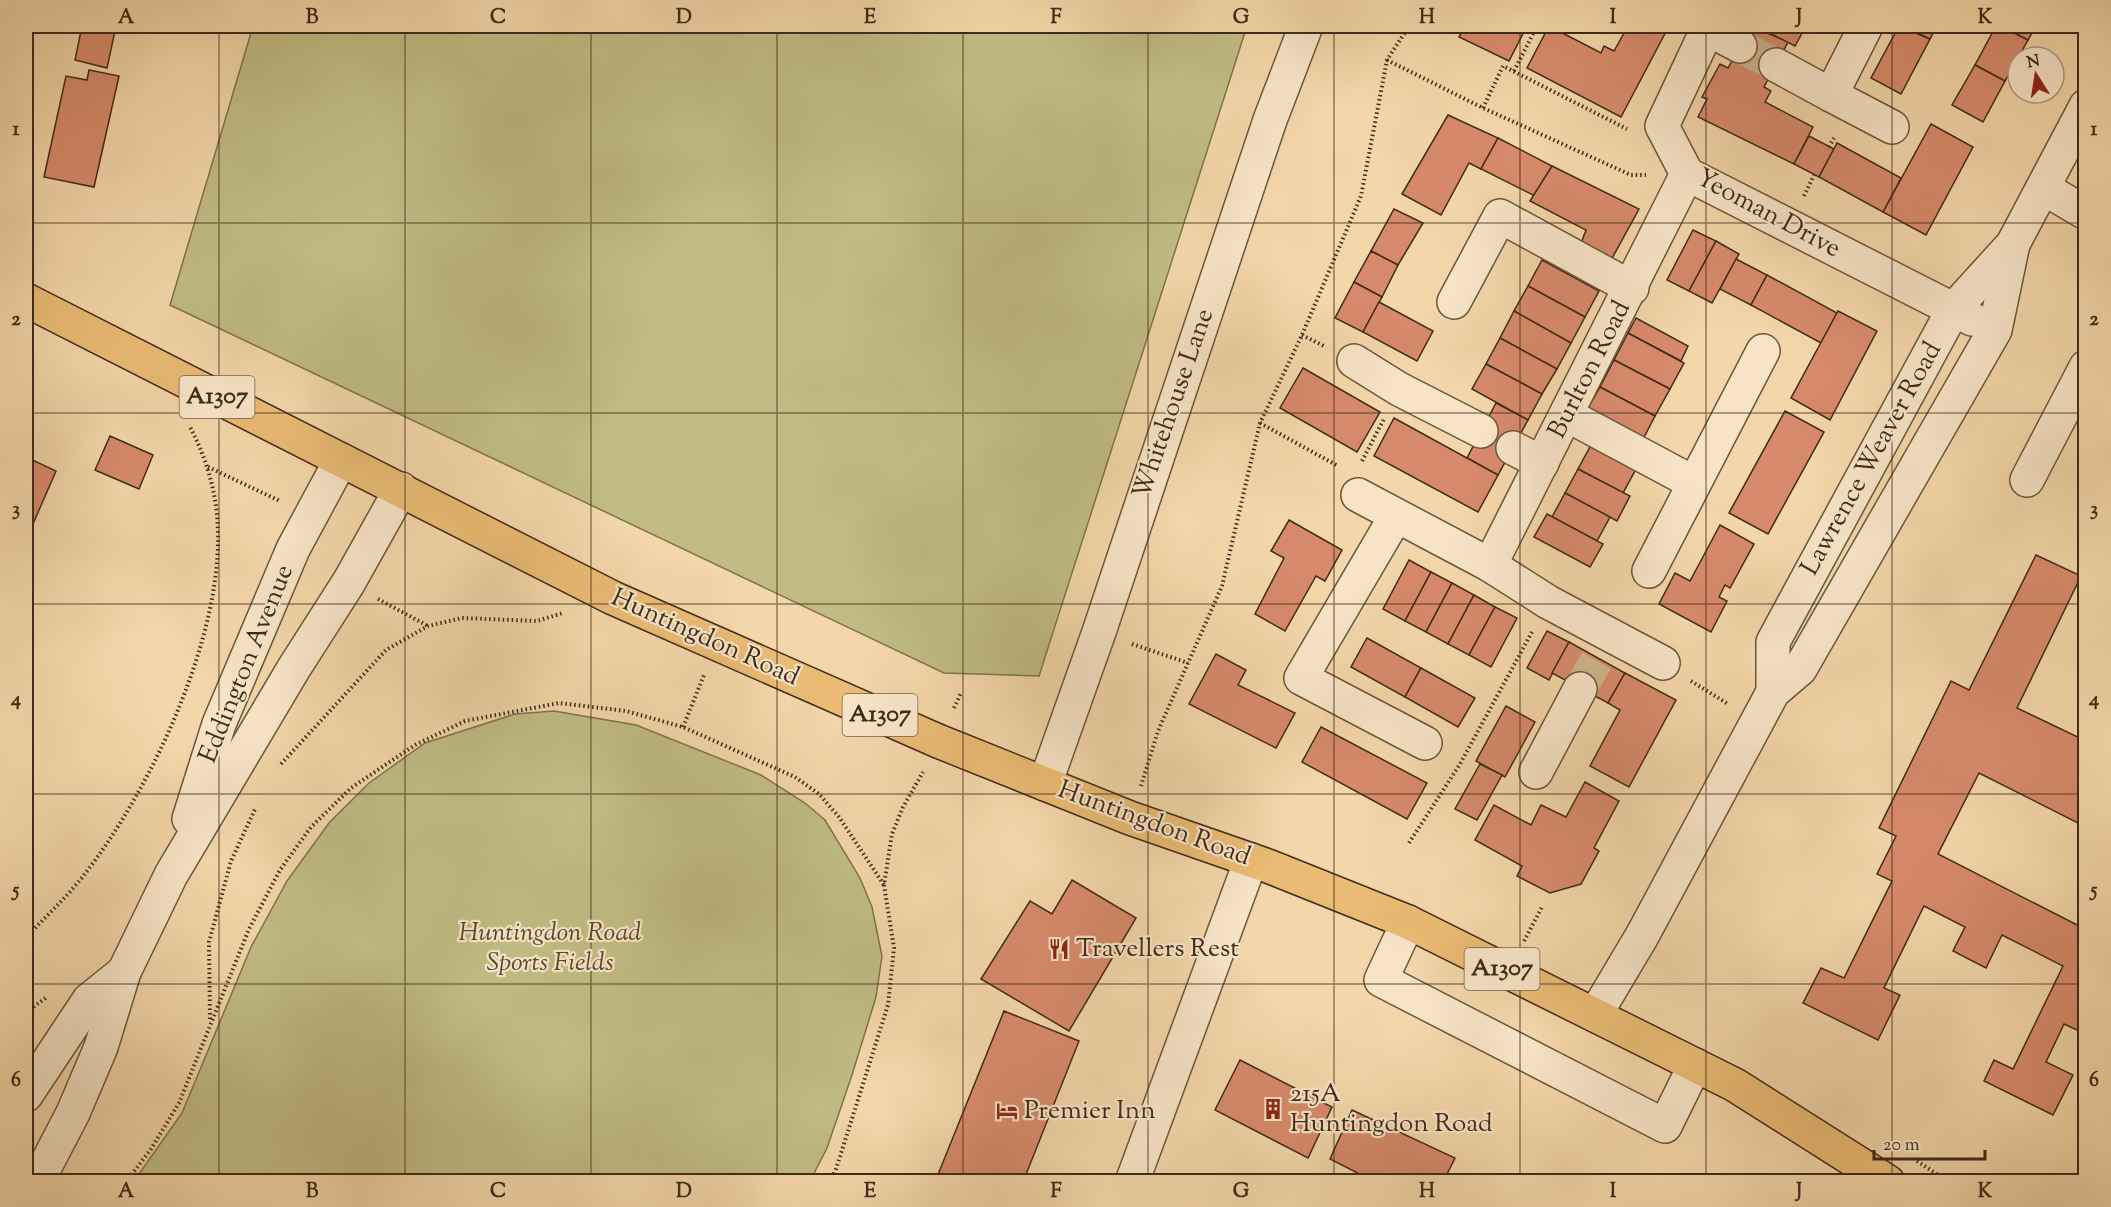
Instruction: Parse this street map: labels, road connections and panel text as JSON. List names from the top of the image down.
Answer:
{
  "streets": {
    "main road": ["A1307", "Huntingdon Road"],
    "street": [
      "Yeoman Drive",
      "Burlton Road",
      "Whitehouse Lane",
      "Lawrence Weaver Road",
      "Eddington Avenue"
    ]
  },
  "crossings": [
    ["Yeoman Drive", "Burlton Road"],
    ["Yeoman Drive", "Lawrence Weaver Road"],
    ["Whitehouse Lane", "Huntingdon Road"],
    ["Lawrence Weaver Road", "Huntingdon Road"],
    ["Huntingdon Road", "Eddington Avenue"]
  ],
  "parks": ["Huntingdon Road Sports Fields"],
  "places": {
    "restaurant": ["Travellers Rest"],
    "building": ["215A Huntingdon Road"],
    "hotel": ["Premier Inn"]
  },
  "scale_bar": "20 m",
  "north": "top",
  "grid": {
    "columns": [
      "A",
      "B",
      "C",
      "D",
      "E",
      "F",
      "G",
      "H",
      "I",
      "J",
      "K"
    ],
    "rows": [
      "1",
      "2",
      "3",
      "4",
      "5",
      "6"
    ]
  }
}
